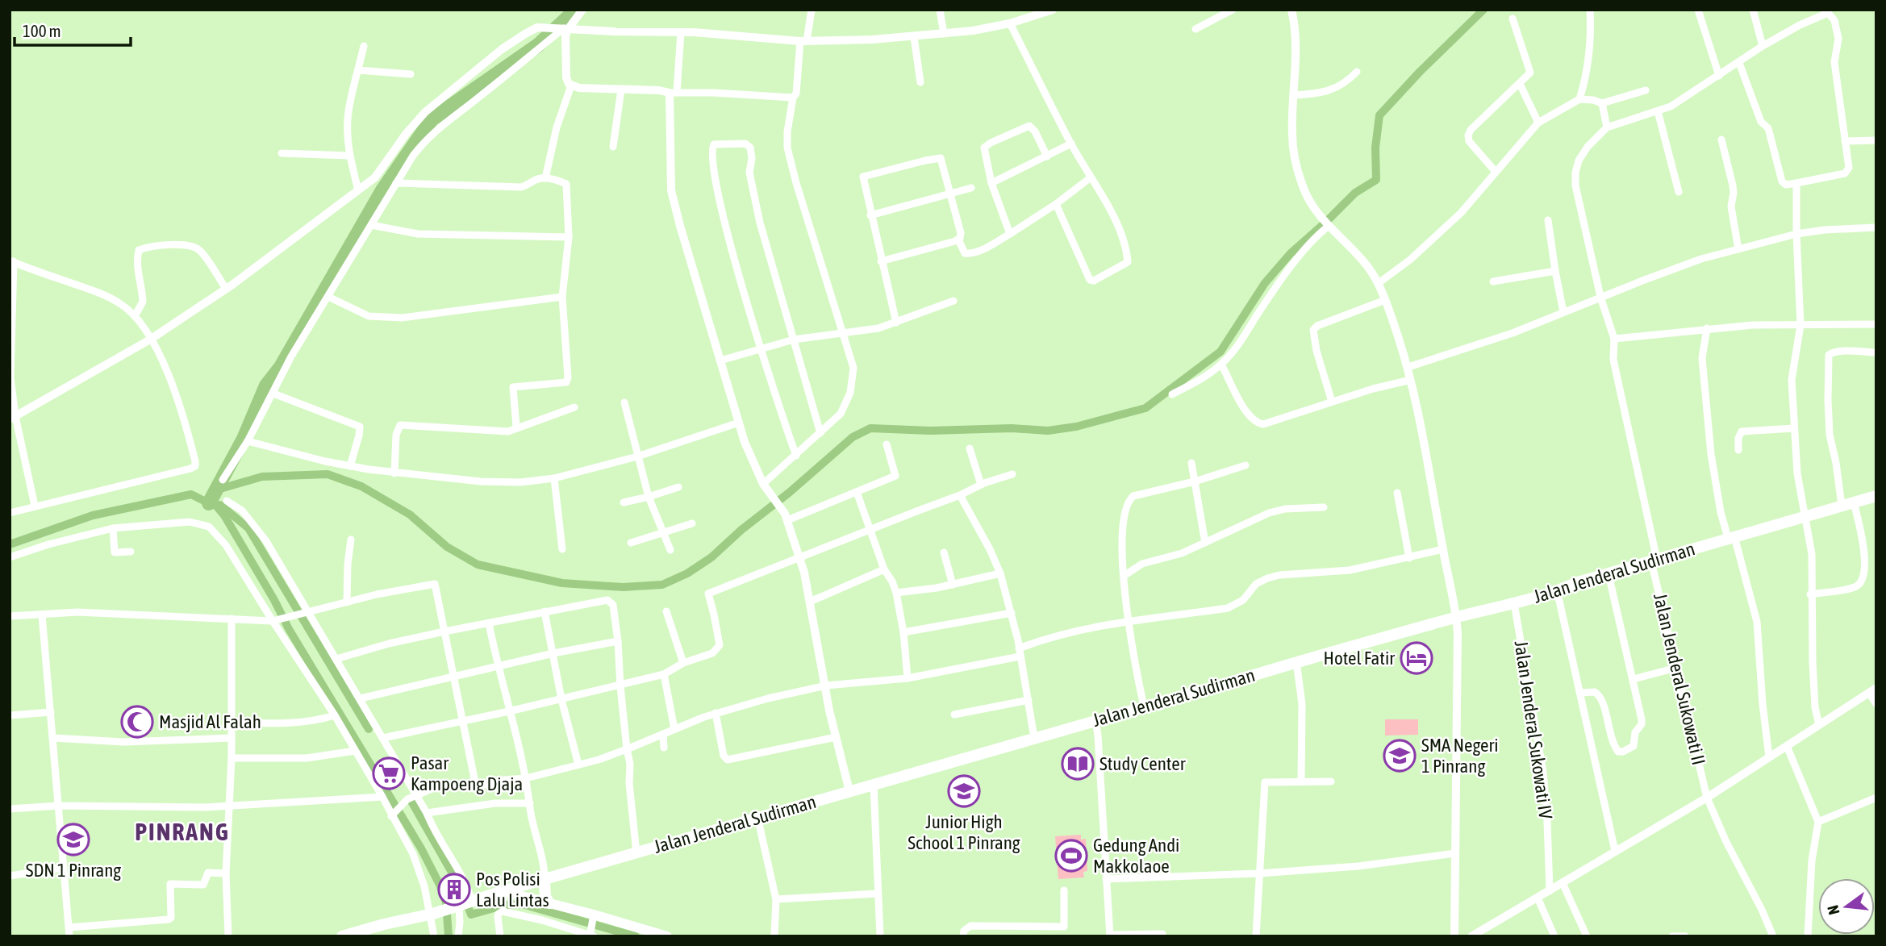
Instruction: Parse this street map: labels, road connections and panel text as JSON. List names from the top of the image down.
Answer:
{
  "streets": {
    "highway": ["Jalan Jenderal Sudirman"],
    "street": ["Jalan Jenderal Sukowati II", "Jalan Jenderal Sukowati IV"]
  },
  "crossings": [
    ["Jalan Jenderal Sudirman", "Jalan Jenderal Sukowati II"],
    ["Jalan Jenderal Sudirman", "Jalan Jenderal Sukowati IV"]
  ],
  "districts": ["PINRANG"],
  "places": {
    "hotel": ["Hotel Fatir"],
    "mosque": ["Masjid Al Falah"],
    "school or university": ["SMA Negeri 1 Pinrang", "Junior High School 1 Pinrang", "SDN 1 Pinrang"],
    "library": ["Study Center"],
    "supermarket": ["Pasar Kampoeng Djaja"],
    "sports": ["Gedung Andi Makkolaoe"],
    "building": ["Pos Polisi Lalu Lintas"]
  },
  "scale_bar": "100 m",
  "north": "left"
}
